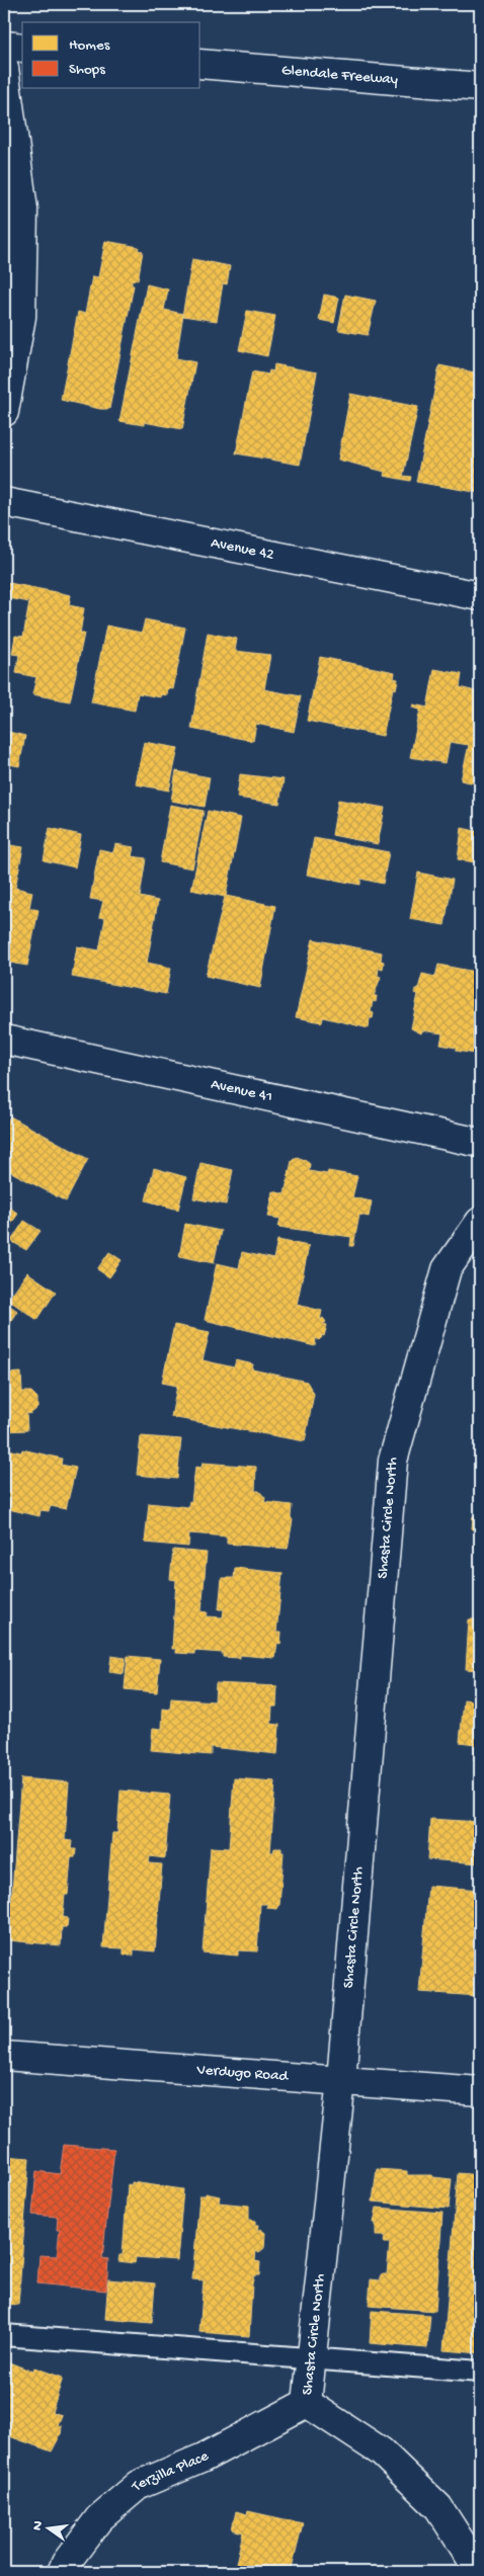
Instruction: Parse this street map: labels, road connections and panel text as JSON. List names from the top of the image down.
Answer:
{
  "streets": {
    "main road": [
      "Glendale Freeway",
      "Avenue 42",
      "Avenue 41",
      "Shasta Circle North",
      "Verdugo Road",
      "Terzilla Place"
    ]
  },
  "crossings": [
    ["Shasta Circle North", "Verdugo Road"],
    ["Shasta Circle North", "Terzilla Place"]
  ],
  "legend": ["Homes", "Shops"],
  "north": "left"
}
